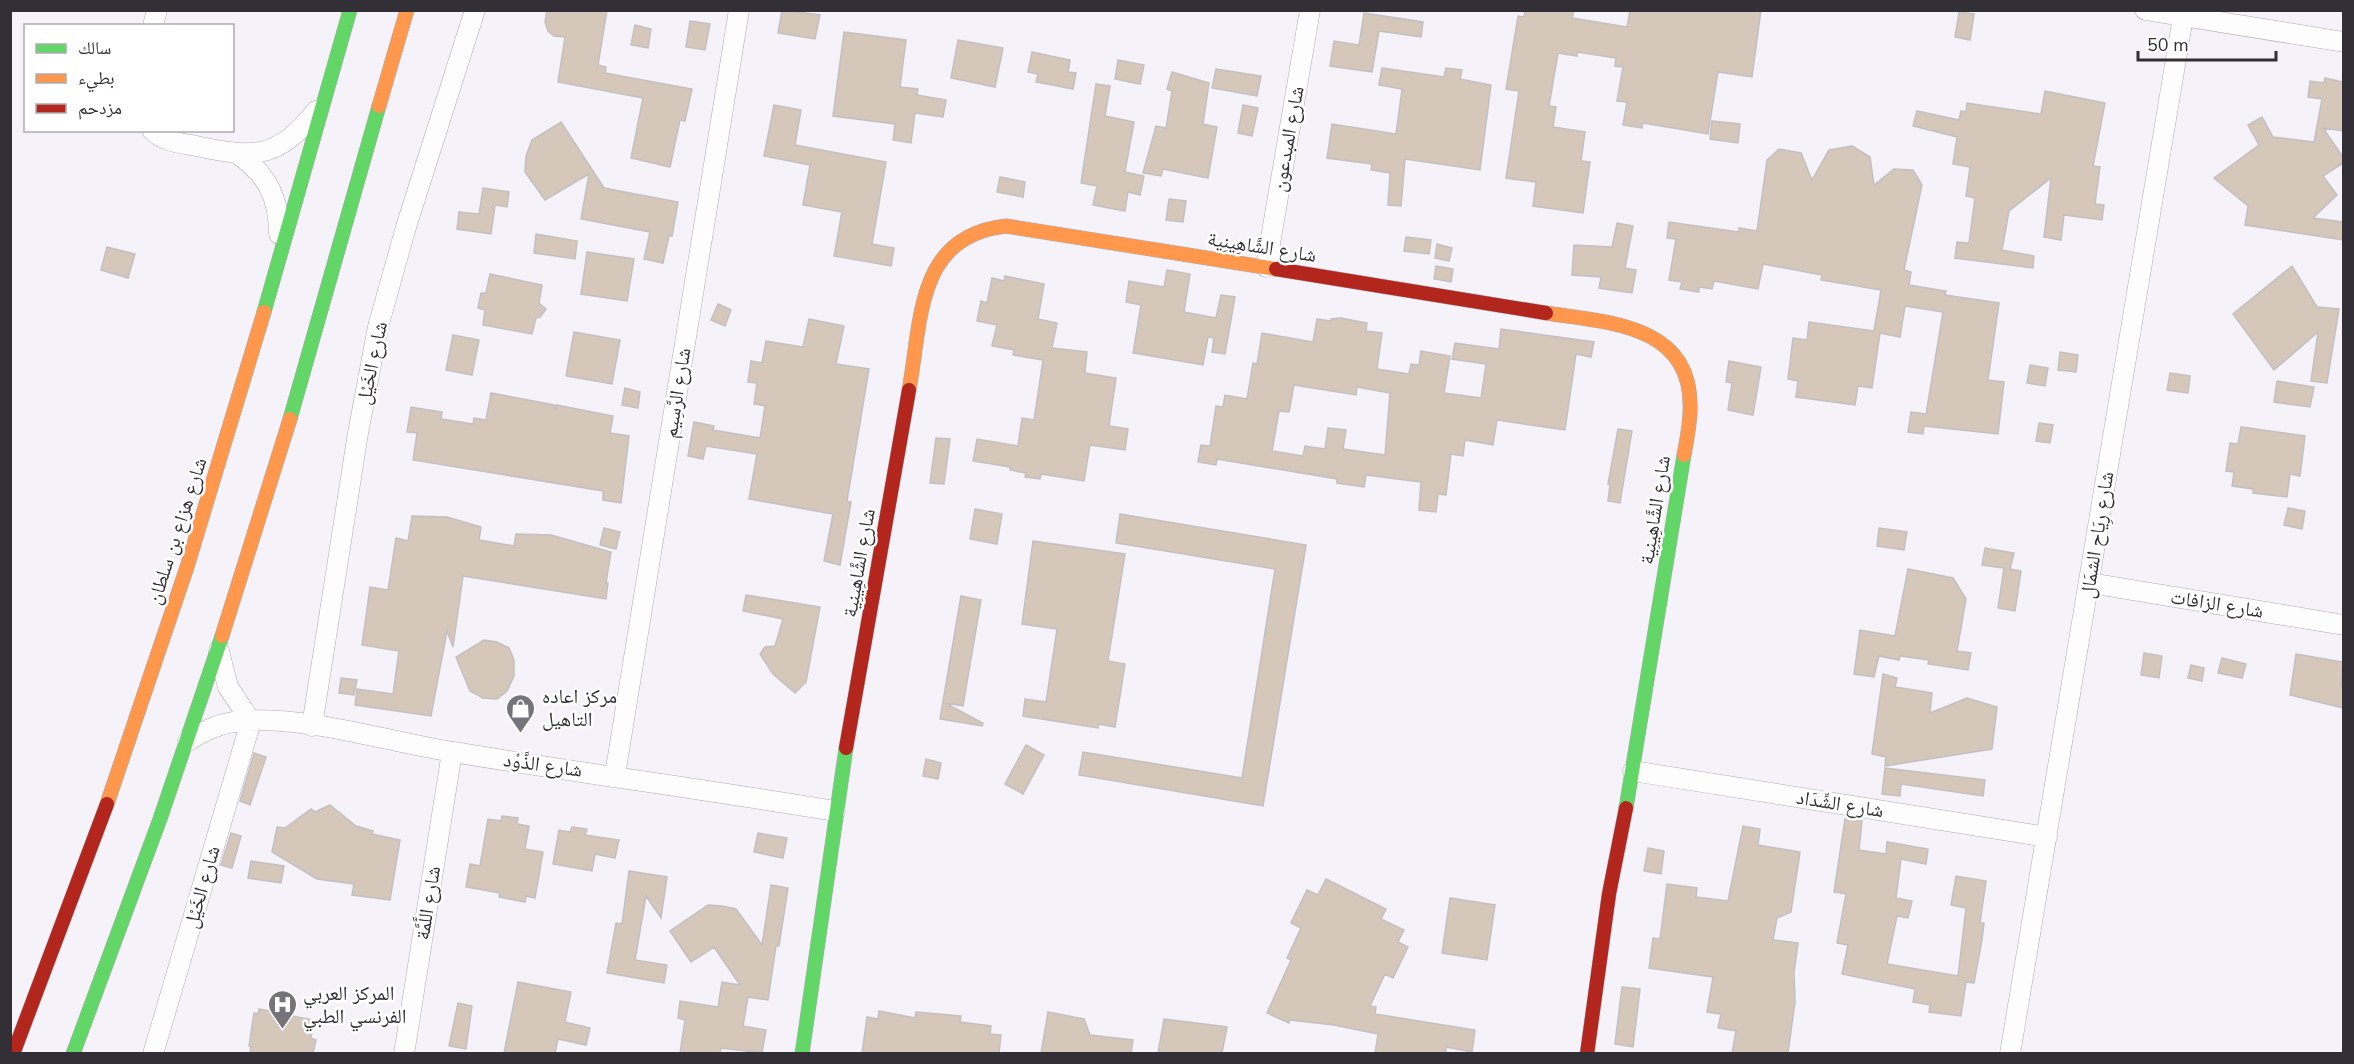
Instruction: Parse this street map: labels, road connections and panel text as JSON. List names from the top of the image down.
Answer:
{
  "streets": {
    "street": [
      "شارع المبدعون",
      "شارع الشَّاهِينِية",
      "شارع الخَيْل",
      "شارع الرَّسِيم",
      "شارع هزاع بن سلطان",
      "شارع رِيَاح الشمَال",
      "شارع الزافات",
      "شارع الذَّوْد",
      "شارع الشِّدَاد",
      "شارع اللَّمَّة"
    ]
  },
  "crossings": [
    ["شارع المبدعون", "شارع الشَّاهِينِية"],
    ["شارع الشَّاهِينِية", "شارع الذَّوْد"],
    ["شارع الشَّاهِينِية", "شارع الشِّدَاد"],
    ["شارع الخَيْل", "شارع الذَّوْد"],
    ["شارع الرَّسِيم", "شارع الذَّوْد"],
    ["شارع رِيَاح الشمَال", "شارع الزافات"],
    ["شارع رِيَاح الشمَال", "شارع الشِّدَاد"],
    ["شارع الذَّوْد", "شارع اللَّمَّة"]
  ],
  "places": {
    "shop": ["مركز اعاده التاهيل"],
    "hospital": ["المركز العربي الفرنسي الطبي"]
  },
  "legend": ["سالك", "بطيء", "مزدحم"],
  "scale_bar": "50 m"
}
